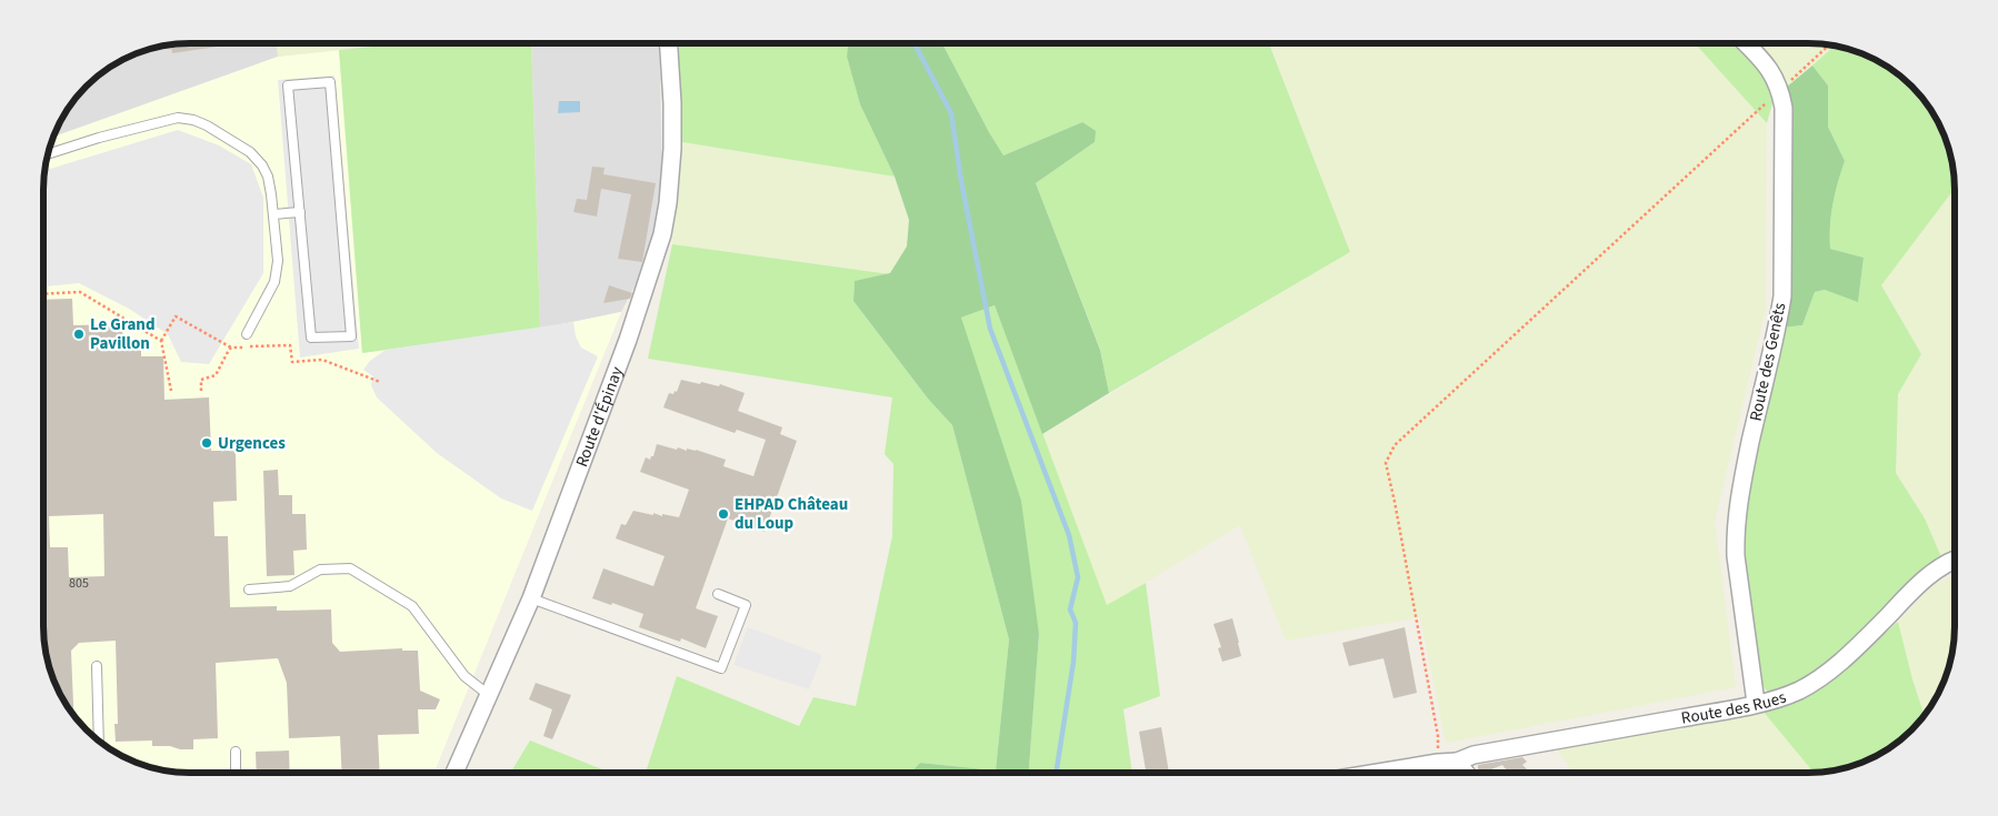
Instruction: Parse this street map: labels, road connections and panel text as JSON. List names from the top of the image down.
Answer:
{
  "streets": {
    "street": ["Route des Genêts", "Route d'Épinay", "Route des Rues"]
  },
  "crossings": [
    ["Route des Genêts", "Route des Rues"]
  ],
  "places": ["Le Grand Pavillon", "Urgences", "EHPAD Château du Loup"],
  "house_numbers": ["805"]
}
